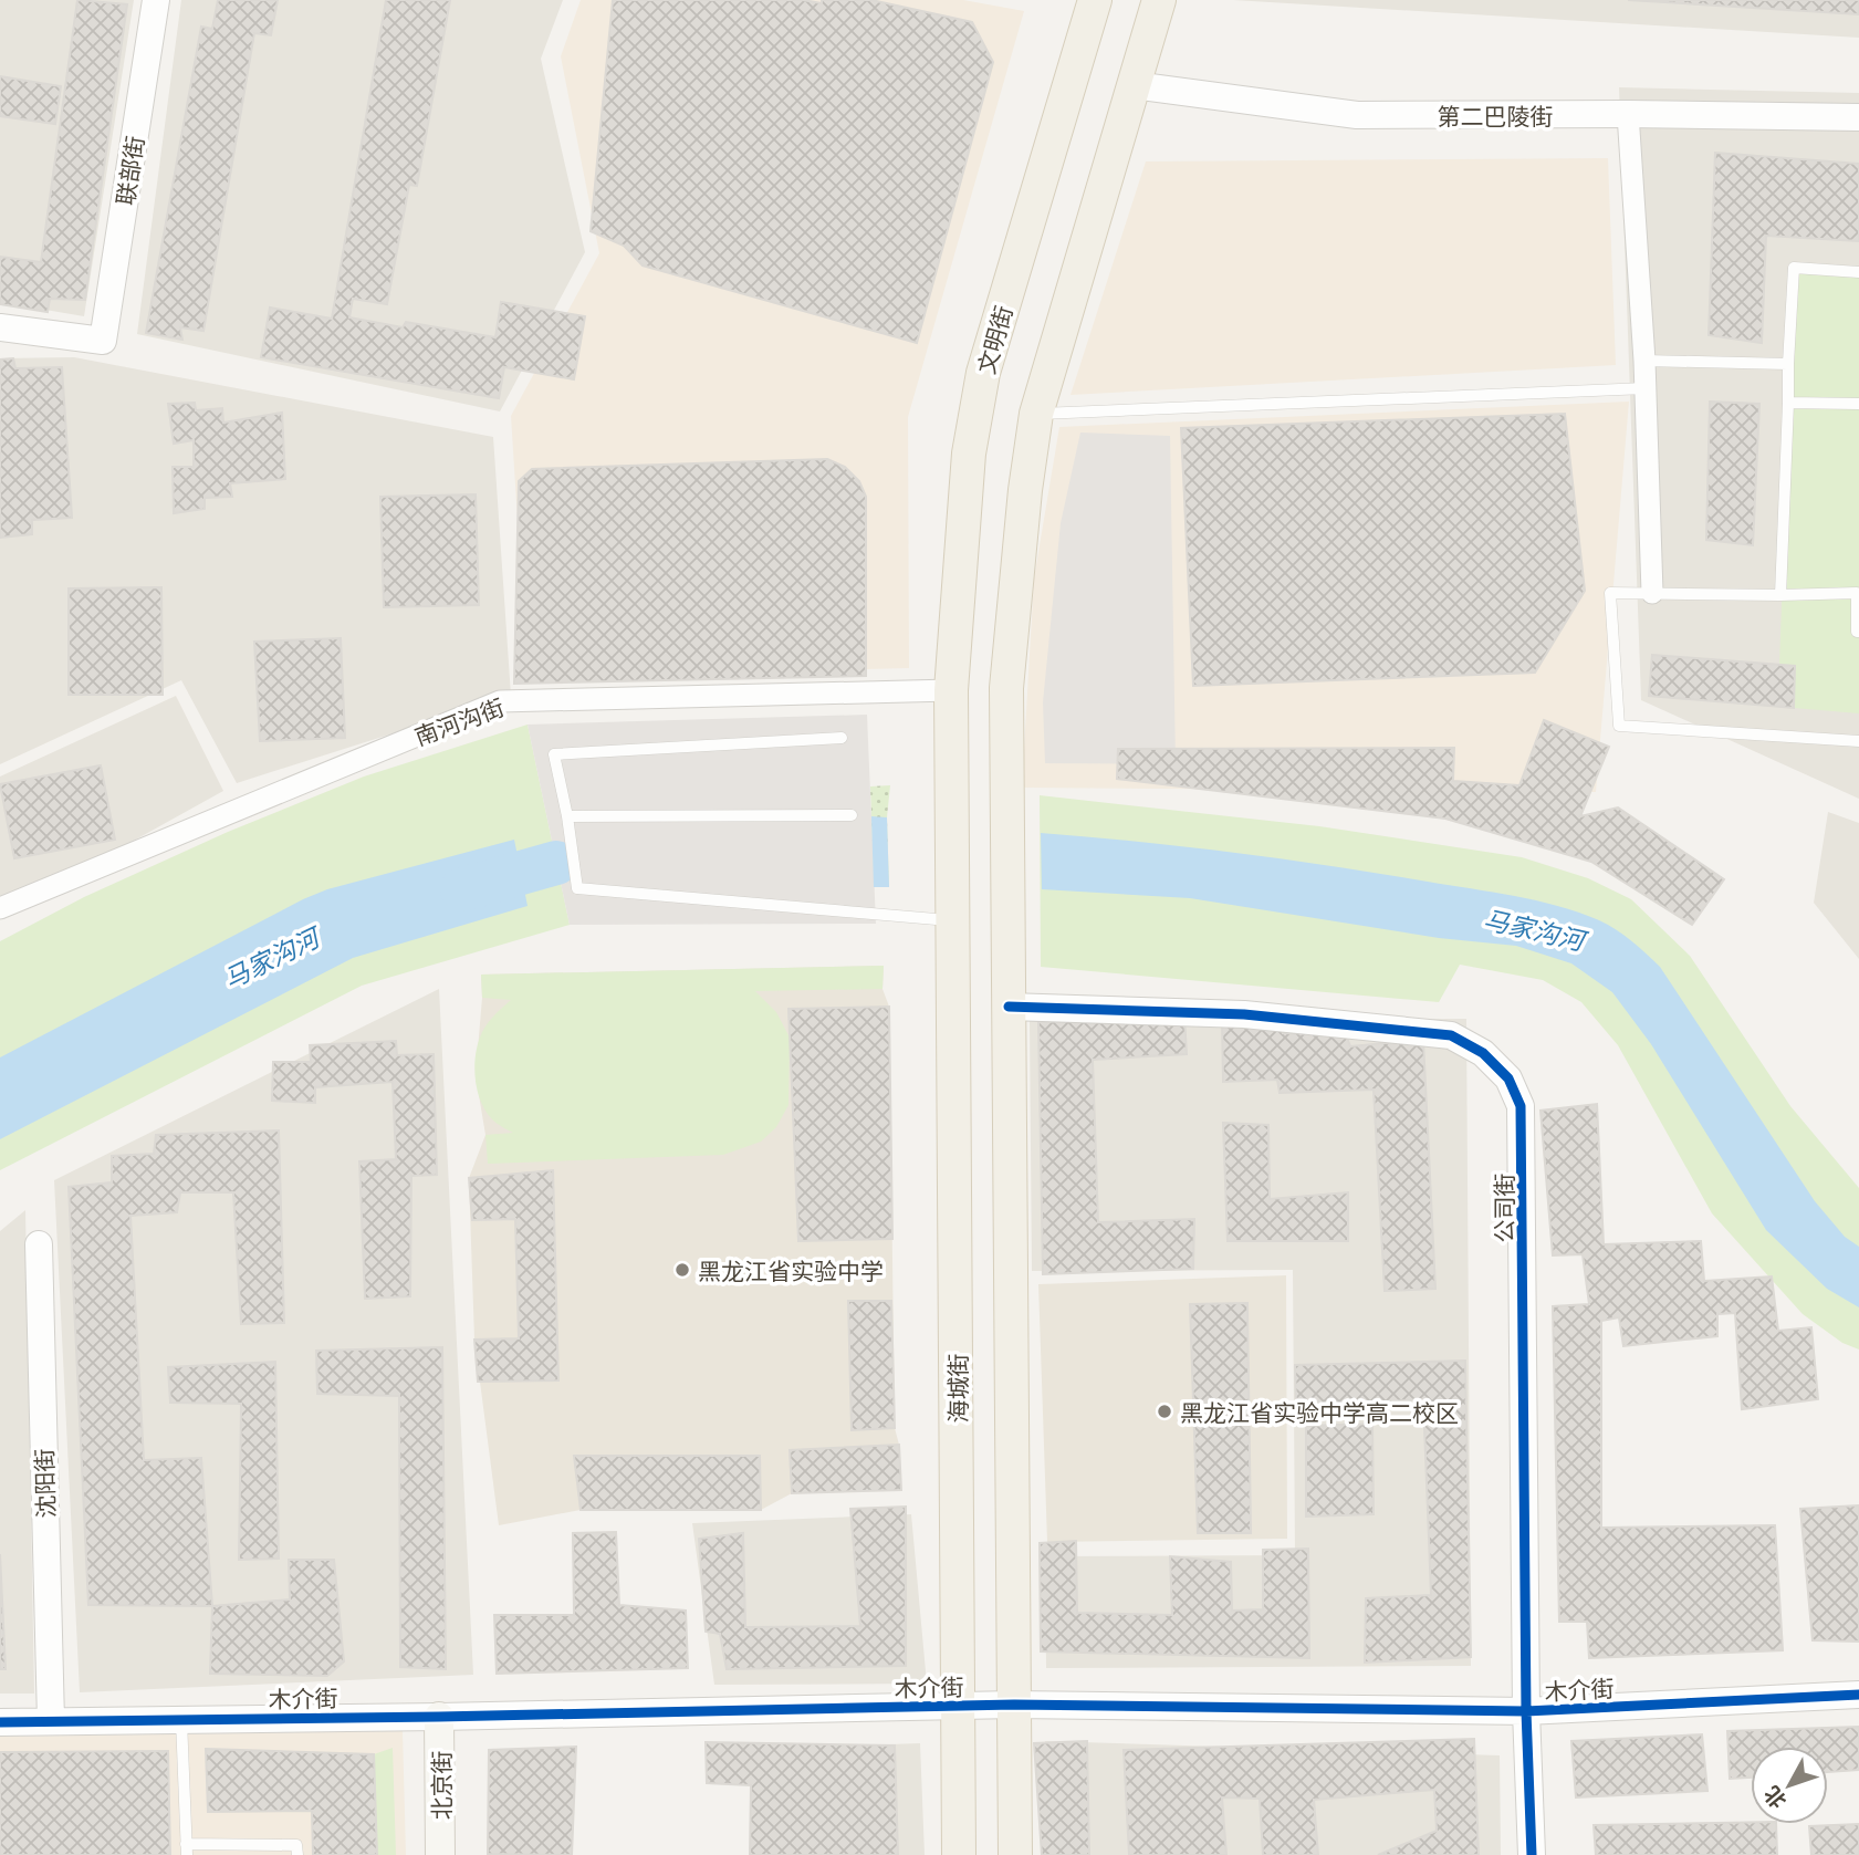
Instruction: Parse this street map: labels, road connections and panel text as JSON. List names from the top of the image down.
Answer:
{
  "streets": {
    "main road": ["文明街", "海城街", "北京街"],
    "street": [
      "第二巴陵街",
      "联部街",
      "南河沟街",
      "公司街",
      "沈阳街",
      "木介街"
    ]
  },
  "crossings": [
    ["文明街", "南河沟街"],
    ["文明街", "海城街"],
    ["公司街", "木介街"],
    ["海城街", "木介街"],
    ["沈阳街", "木介街"],
    ["木介街", "北京街"]
  ],
  "water": ["马家沟河"],
  "places": ["黑龙江省实验中学", "黑龙江省实验中学高二校区"],
  "north": "bottom left"
}
